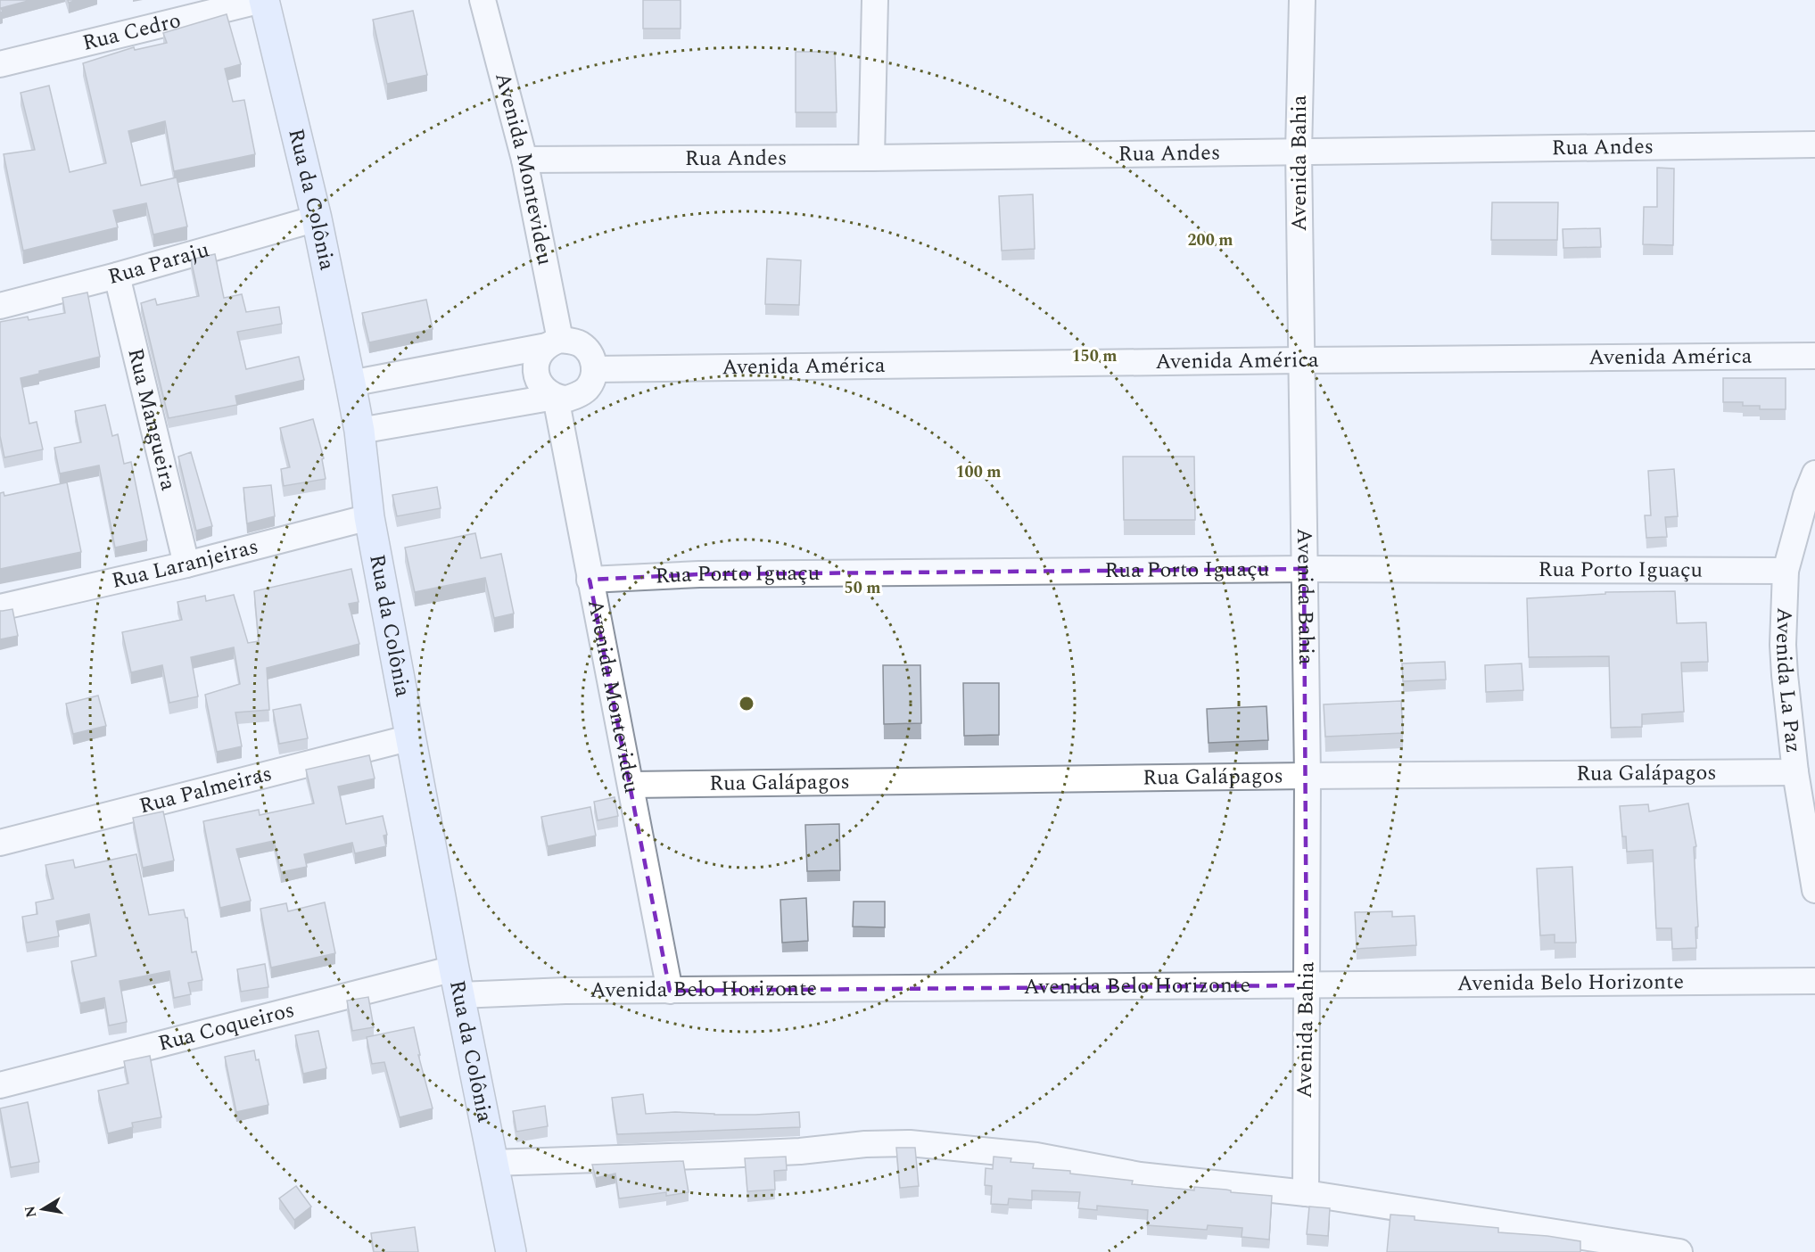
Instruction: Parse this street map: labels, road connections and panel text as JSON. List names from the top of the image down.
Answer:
{
  "streets": {
    "main road": ["Rua da Colônia"],
    "street": [
      "Rua Cedro",
      "Rua Andes",
      "Avenida Bahia",
      "Avenida Montevideu",
      "Rua Paraju",
      "Avenida América",
      "Rua Mangueira",
      "Rua Laranjeiras",
      "Rua Porto Iguaçu",
      "Avenida La Paz",
      "Rua Galápagos",
      "Rua Palmeiras",
      "Avenida Belo Horizonte",
      "Rua Coqueiros"
    ]
  },
  "crossings": [
    ["Rua Cedro", "Rua da Colônia"],
    ["Rua Andes", "Avenida Bahia"],
    ["Rua Andes", "Avenida Montevideu"],
    ["Avenida Bahia", "Avenida América"],
    ["Avenida Bahia", "Rua Porto Iguaçu"],
    ["Avenida Bahia", "Rua Galápagos"],
    ["Avenida Bahia", "Avenida Belo Horizonte"],
    ["Avenida Montevideu", "Avenida América"],
    ["Avenida Montevideu", "Rua Porto Iguaçu"],
    ["Avenida Montevideu", "Rua Galápagos"],
    ["Avenida Montevideu", "Avenida Belo Horizonte"],
    ["Rua da Colônia", "Rua Paraju"],
    ["Rua da Colônia", "Rua Laranjeiras"],
    ["Rua da Colônia", "Rua Palmeiras"],
    ["Rua da Colônia", "Avenida Belo Horizonte"],
    ["Rua da Colônia", "Rua Coqueiros"],
    ["Rua Paraju", "Rua Mangueira"],
    ["Rua Mangueira", "Rua Laranjeiras"],
    ["Rua Porto Iguaçu", "Avenida La Paz"],
    ["Avenida La Paz", "Rua Galápagos"],
    ["Avenida Belo Horizonte", "Rua Coqueiros"]
  ],
  "north": "left",
  "rings": [
    "200 m",
    "150 m",
    "100 m",
    "50 m"
  ]
}
